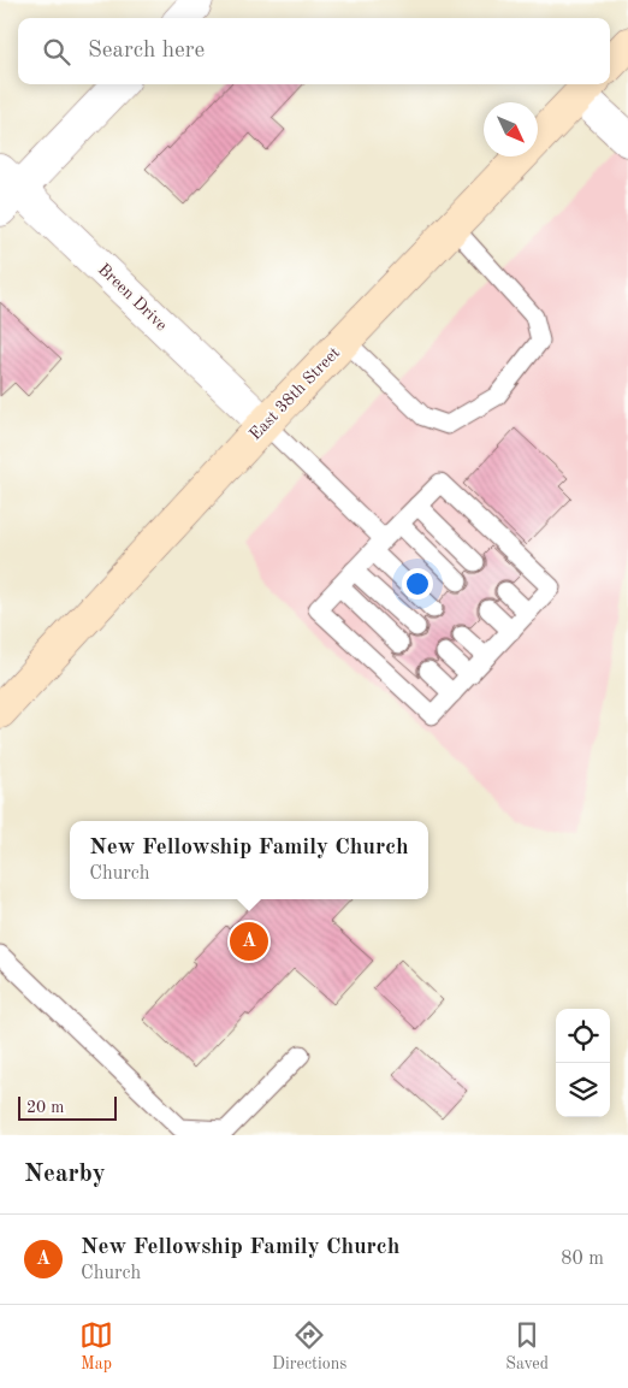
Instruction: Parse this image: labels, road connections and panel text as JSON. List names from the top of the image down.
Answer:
{
  "streets": {
    "main road": ["East 38th Street"],
    "street": ["Breen Drive"]
  },
  "crossings": [
    ["Breen Drive", "East 38th Street"]
  ],
  "scale_bar": "20 m",
  "north": "bottom right",
  "page": {
    "search": "Search here",
    "popup": ["New Fellowship Family Church", "Church"],
    "pins": "A",
    "scale": "20 m",
    "heading": "Nearby",
    "list": [
      {
        "mark": "A",
        "name": "New Fellowship Family Church",
        "note": "Church",
        "value": "80 m"
      }
    ],
    "nav": ["Map", "Directions", "Saved"]
  }
}
